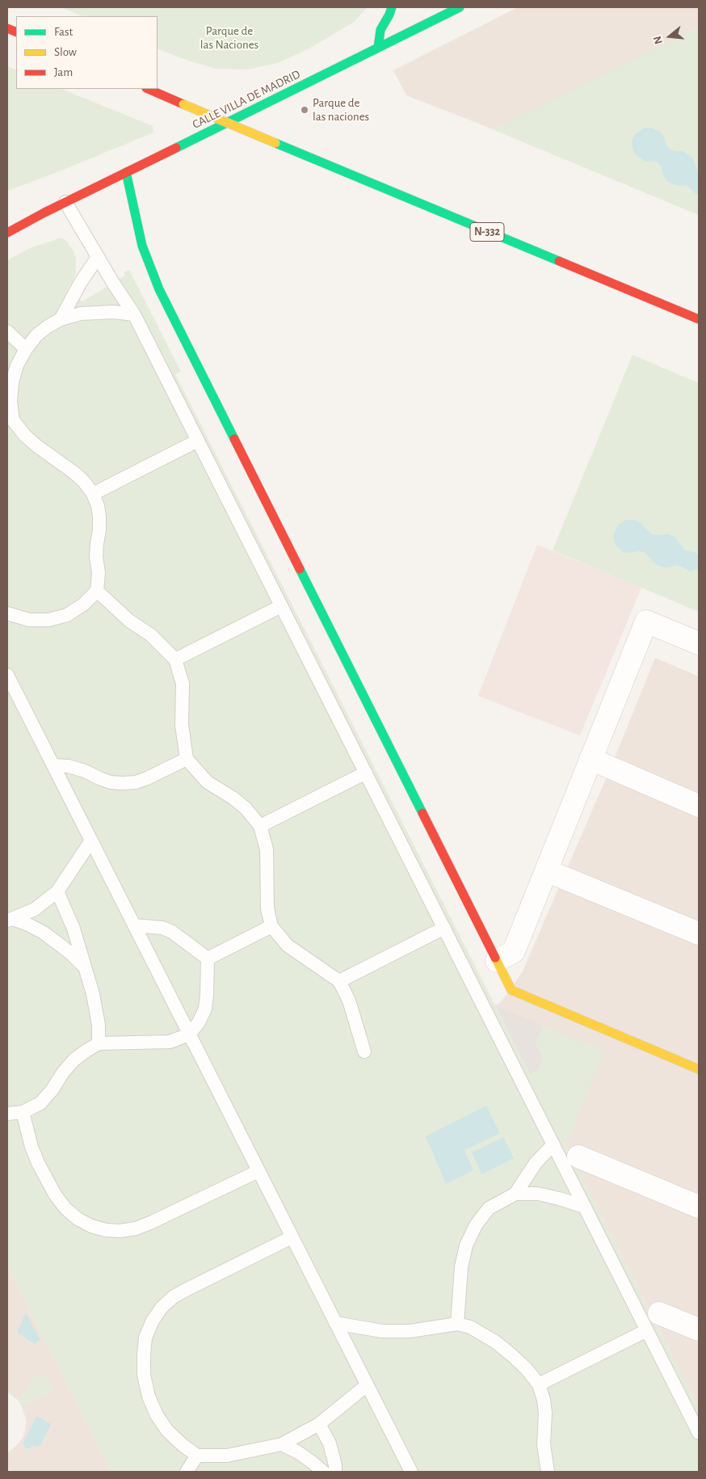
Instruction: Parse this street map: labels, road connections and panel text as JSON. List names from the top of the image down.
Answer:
{
  "streets": {
    "main road": ["CALLE VILLA DE MADRID", "N-332"]
  },
  "parks": ["Parque de las Naciones"],
  "places": ["Parque de las naciones"],
  "legend": ["Fast", "Slow", "Jam"],
  "north": "left"
}
